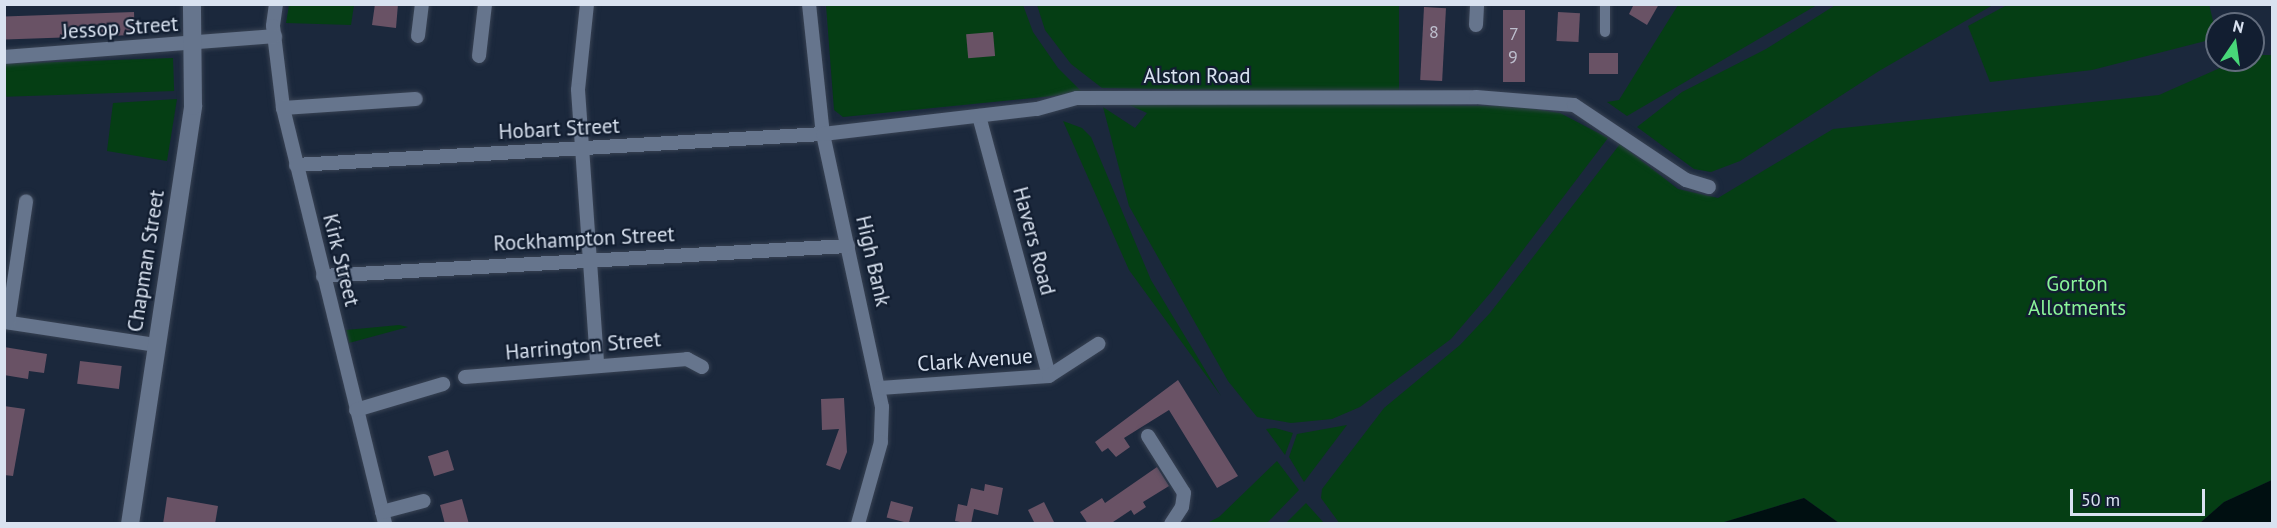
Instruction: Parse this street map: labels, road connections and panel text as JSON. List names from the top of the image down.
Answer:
{
  "streets": {
    "street": [
      "Jessop Street",
      "Alston Road",
      "Hobart Street",
      "Rockhampton Street",
      "Havers Road",
      "Kirk Street",
      "Chapman Street",
      "High Bank",
      "Harrington Street",
      "Clark Avenue"
    ]
  },
  "crossings": [
    ["Jessop Street", "Kirk Street"],
    ["Jessop Street", "Chapman Street"],
    ["Alston Road", "Hobart Street"],
    ["Alston Road", "Havers Road"],
    ["Alston Road", "High Bank"],
    ["Hobart Street", "Kirk Street"],
    ["Hobart Street", "High Bank"],
    ["Rockhampton Street", "Kirk Street"],
    ["Rockhampton Street", "High Bank"],
    ["Havers Road", "Clark Avenue"],
    ["High Bank", "Clark Avenue"]
  ],
  "parks": ["Gorton Allotments"],
  "house_numbers": ["8", "7", "9"],
  "scale_bar": "50 m",
  "north": "top"
}
